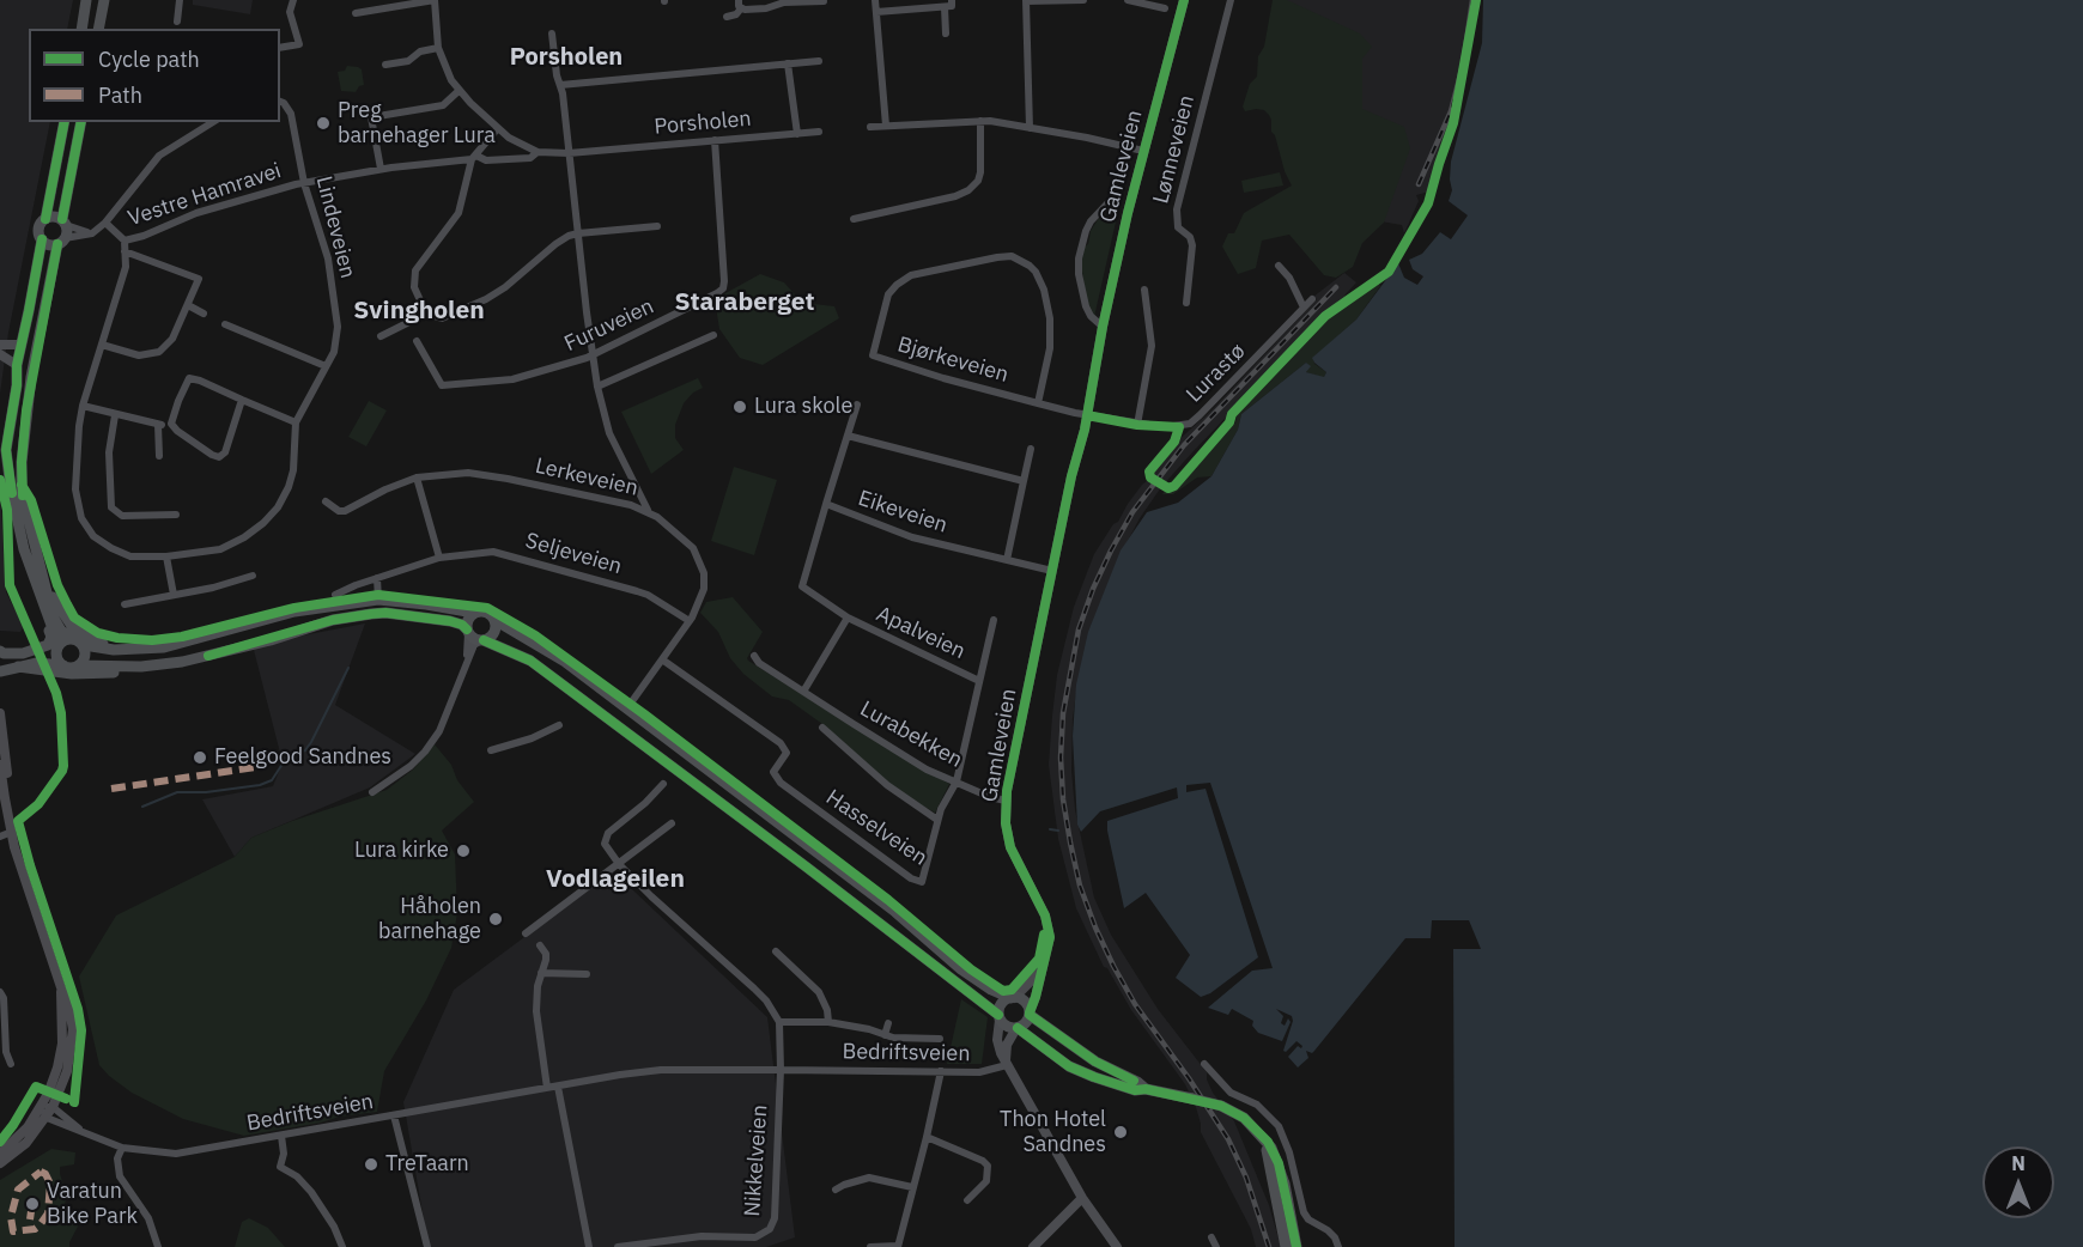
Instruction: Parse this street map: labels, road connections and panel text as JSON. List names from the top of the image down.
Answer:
{
  "streets": {
    "main road": ["Gamleveien"],
    "street": [
      "Porsholen",
      "Lønneveien",
      "Vestre Hamravei",
      "Lindeveien",
      "Furuveien",
      "Bjørkeveien",
      "Lurastø",
      "Lerkeveien",
      "Eikeveien",
      "Seljeveien",
      "Apalveien",
      "Lurabekken",
      "Hasselveien",
      "Bedriftsveien",
      "Nikkelveien"
    ]
  },
  "crossings": [
    ["Porsholen", "Vestre Hamravei"],
    ["Porsholen", "Furuveien"],
    ["Gamleveien", "Bjørkeveien"],
    ["Gamleveien", "Lurastø"],
    ["Gamleveien", "Eikeveien"],
    ["Gamleveien", "Lurabekken"],
    ["Vestre Hamravei", "Lindeveien"],
    ["Bjørkeveien", "Lurastø"],
    ["Lerkeveien", "Seljeveien"],
    ["Lerkeveien", "Hasselveien"],
    ["Eikeveien", "Apalveien"],
    ["Apalveien", "Lurabekken"],
    ["Apalveien", "Hasselveien"],
    ["Lurabekken", "Hasselveien"],
    ["Bedriftsveien", "Nikkelveien"]
  ],
  "districts": [
    "Porsholen",
    "Staraberget",
    "Svingholen",
    "Vodlageilen"
  ],
  "places": [
    "Preg barnehager Lura",
    "Lura skole",
    "Feelgood Sandnes",
    "Lura kirke",
    "Håholen barnehage",
    "Thon Hotel Sandnes",
    "TreTaarn",
    "Varatun Bike Park"
  ],
  "legend": ["Cycle path", "Path"],
  "north": "top"
}
